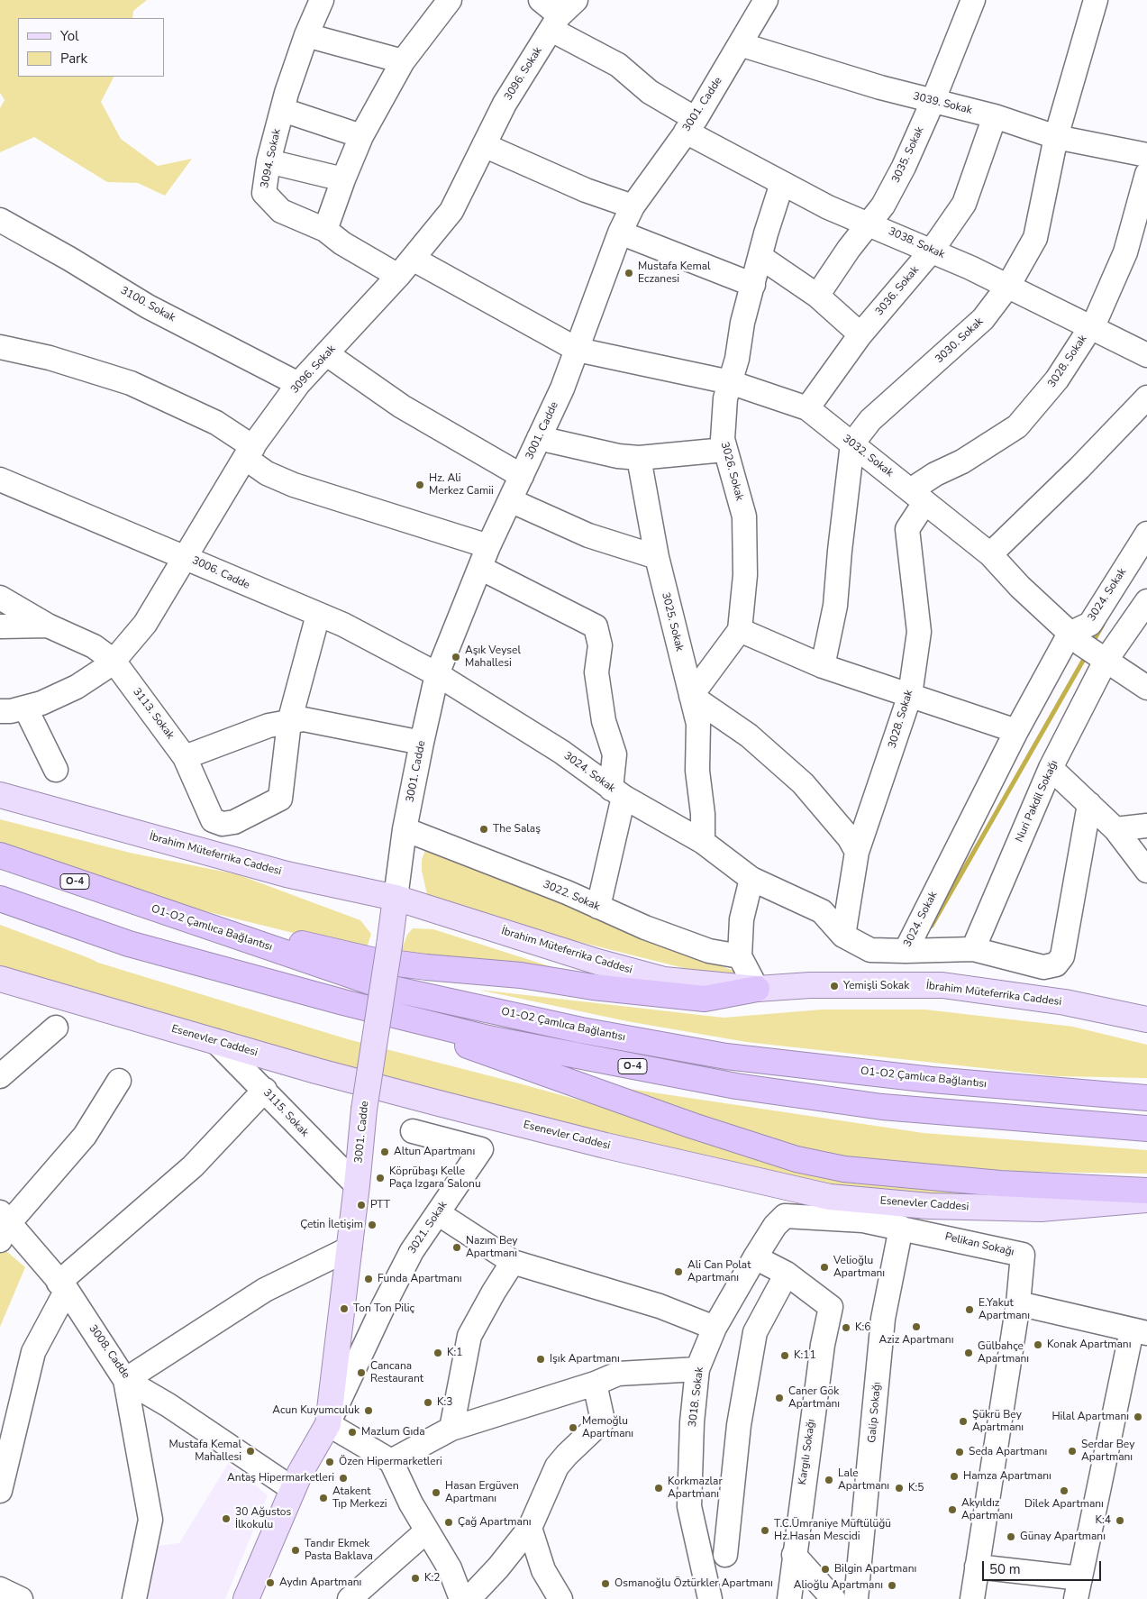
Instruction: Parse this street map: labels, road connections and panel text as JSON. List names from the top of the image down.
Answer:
{
  "streets": {
    "highway": ["O-4", "O1-O2 Çamlıca Bağlantısı"],
    "main road": ["3001. Cadde", "İbrahim Müteferrika Caddesi", "Esenevler Caddesi"],
    "street": [
      "3096. Sokak",
      "3039. Sokak",
      "3035. Sokak",
      "3094. Sokak",
      "3038. Sokak",
      "3036. Sokak",
      "3100. Sokak",
      "3030. Sokak",
      "3028. Sokak",
      "3032. Sokak",
      "3026. Sokak",
      "3006. Cadde",
      "3024. Sokak",
      "3025. Sokak",
      "3113. Sokak",
      "Nuri Pakdil Sokağı",
      "3022. Sokak",
      "3115. Sokak",
      "3021. Sokak",
      "Pelikan Sokağı",
      "3008. Cadde",
      "3018. Sokak",
      "Galip Sokağı",
      "Kargılı Sokağı"
    ]
  },
  "crossings": [
    ["3096. Sokak", "3094. Sokak"],
    ["3096. Sokak", "3038. Sokak"],
    ["3096. Sokak", "3100. Sokak"],
    ["3096. Sokak", "3006. Cadde"],
    ["3096. Sokak", "3113. Sokak"],
    ["3039. Sokak", "3001. Cadde"],
    ["3039. Sokak", "3035. Sokak"],
    ["3039. Sokak", "3036. Sokak"],
    ["3039. Sokak", "3030. Sokak"],
    ["3001. Cadde", "3094. Sokak"],
    ["3001. Cadde", "3038. Sokak"],
    ["3001. Cadde", "3032. Sokak"],
    ["3001. Cadde", "3006. Cadde"],
    ["3001. Cadde", "3024. Sokak"],
    ["3001. Cadde", "İbrahim Müteferrika Caddesi"],
    ["3001. Cadde", "3022. Sokak"],
    ["3001. Cadde", "3115. Sokak"],
    ["3001. Cadde", "3021. Sokak"],
    ["3001. Cadde", "3008. Cadde"],
    ["3035. Sokak", "3038. Sokak"],
    ["3094. Sokak", "3032. Sokak"],
    ["3038. Sokak", "3036. Sokak"],
    ["3038. Sokak", "3030. Sokak"],
    ["3038. Sokak", "3028. Sokak"],
    ["3038. Sokak", "3026. Sokak"],
    ["3036. Sokak", "3032. Sokak"],
    ["3030. Sokak", "3032. Sokak"],
    ["3028. Sokak", "3032. Sokak"],
    ["3028. Sokak", "3024. Sokak"],
    ["3032. Sokak", "3026. Sokak"],
    ["3032. Sokak", "3024. Sokak"],
    ["3032. Sokak", "Nuri Pakdil Sokağı"],
    ["3006. Cadde", "3024. Sokak"],
    ["3024. Sokak", "3025. Sokak"],
    ["Esenevler Caddesi", "3115. Sokak"],
    ["Pelikan Sokağı", "3018. Sokak"],
    ["Pelikan Sokağı", "Galip Sokağı"]
  ],
  "places": [
    "Mustafa Kemal Eczanesi",
    "Hz. Ali Merkez Camii",
    "Aşık Veysel Mahallesi",
    "The Salaş",
    "Yemişli Sokak",
    "Altun Apartmanı",
    "Köprübaşı Kelle Paça Izgara Salonu",
    "PTT",
    "Çetin İletişim",
    "Nazım Bey Apartmanı",
    "Velioğlu Apartmanı",
    "Ali Can Polat Apartmanı",
    "Funda Apartmanı",
    "Ton Ton Piliç",
    "E.Yakut Apartmanı",
    "Aziz Apartmanı",
    "K:6",
    "Konak Apartmanı",
    "K:1",
    "Gülbahçe Apartmanı",
    "K:11",
    "Işık Apartmanı",
    "Cancana Restaurant",
    "Caner Gök Apartmanı",
    "K:3",
    "Acun Kuyumculuk",
    "Hilal Apartmanı",
    "Şükrü Bey Apartmanı",
    "Memoğlu Apartmanı",
    "Mazlum Gıda",
    "Mustafa Kemal Mahallesi",
    "Serdar Bey Apartmanı",
    "Seda Apartmanı",
    "Özen Hipermarketleri",
    "Hamza Apartmanı",
    "Antaş Hipermarketleri",
    "Lale Apartmanı",
    "Korkmazlar Apartmanı",
    "K:5",
    "Dilek Apartmanı",
    "Hasan Ergüven Apartmanı",
    "Atakent Tıp Merkezi",
    "Akyıldız Apartmanı",
    "30 Ağustos İlkokulu",
    "K:4",
    "Çağ Apartmanı",
    "T.C.Ümraniye Müftülüğü Hz.Hasan Mescidi",
    "Günay Apartmanı",
    "Tandır Ekmek Pasta Baklava",
    "Bilgin Apartmanı",
    "K:2",
    "Aydın Apartmanı",
    "Osmanoğlu Öztürkler Apartmanı",
    "Alioğlu Apartmanı"
  ],
  "legend": ["Yol", "Park"],
  "scale_bar": "50 m"
}
